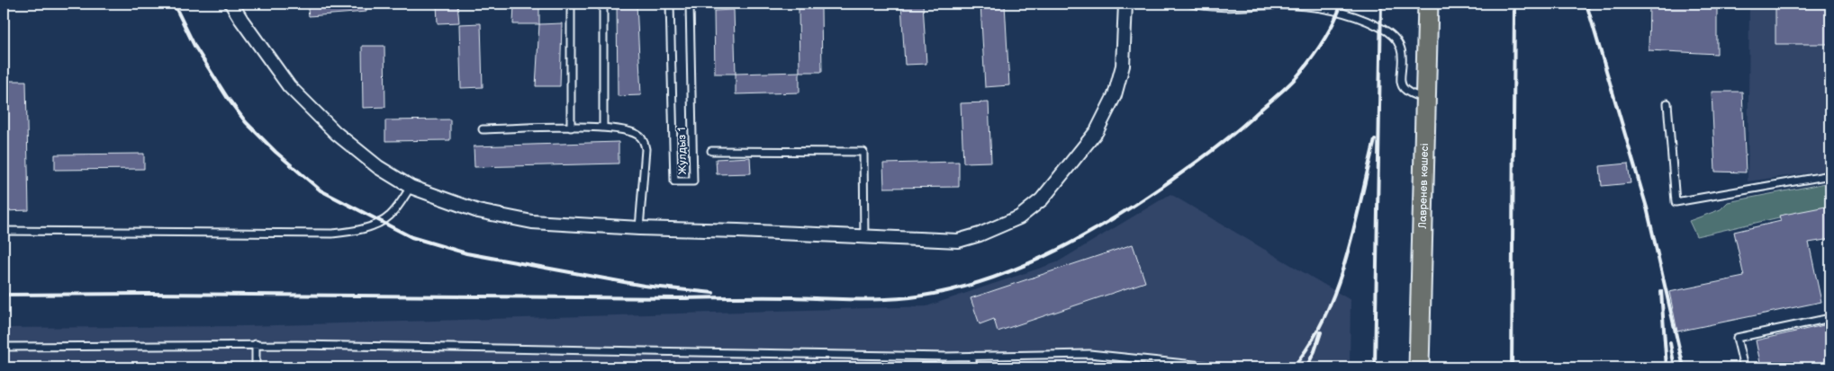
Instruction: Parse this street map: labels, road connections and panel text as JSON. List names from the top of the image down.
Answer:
{
  "streets": {
    "main road": ["Лавренев көшесі"],
    "lane": ["Жулдыз 1"]
  }
}
